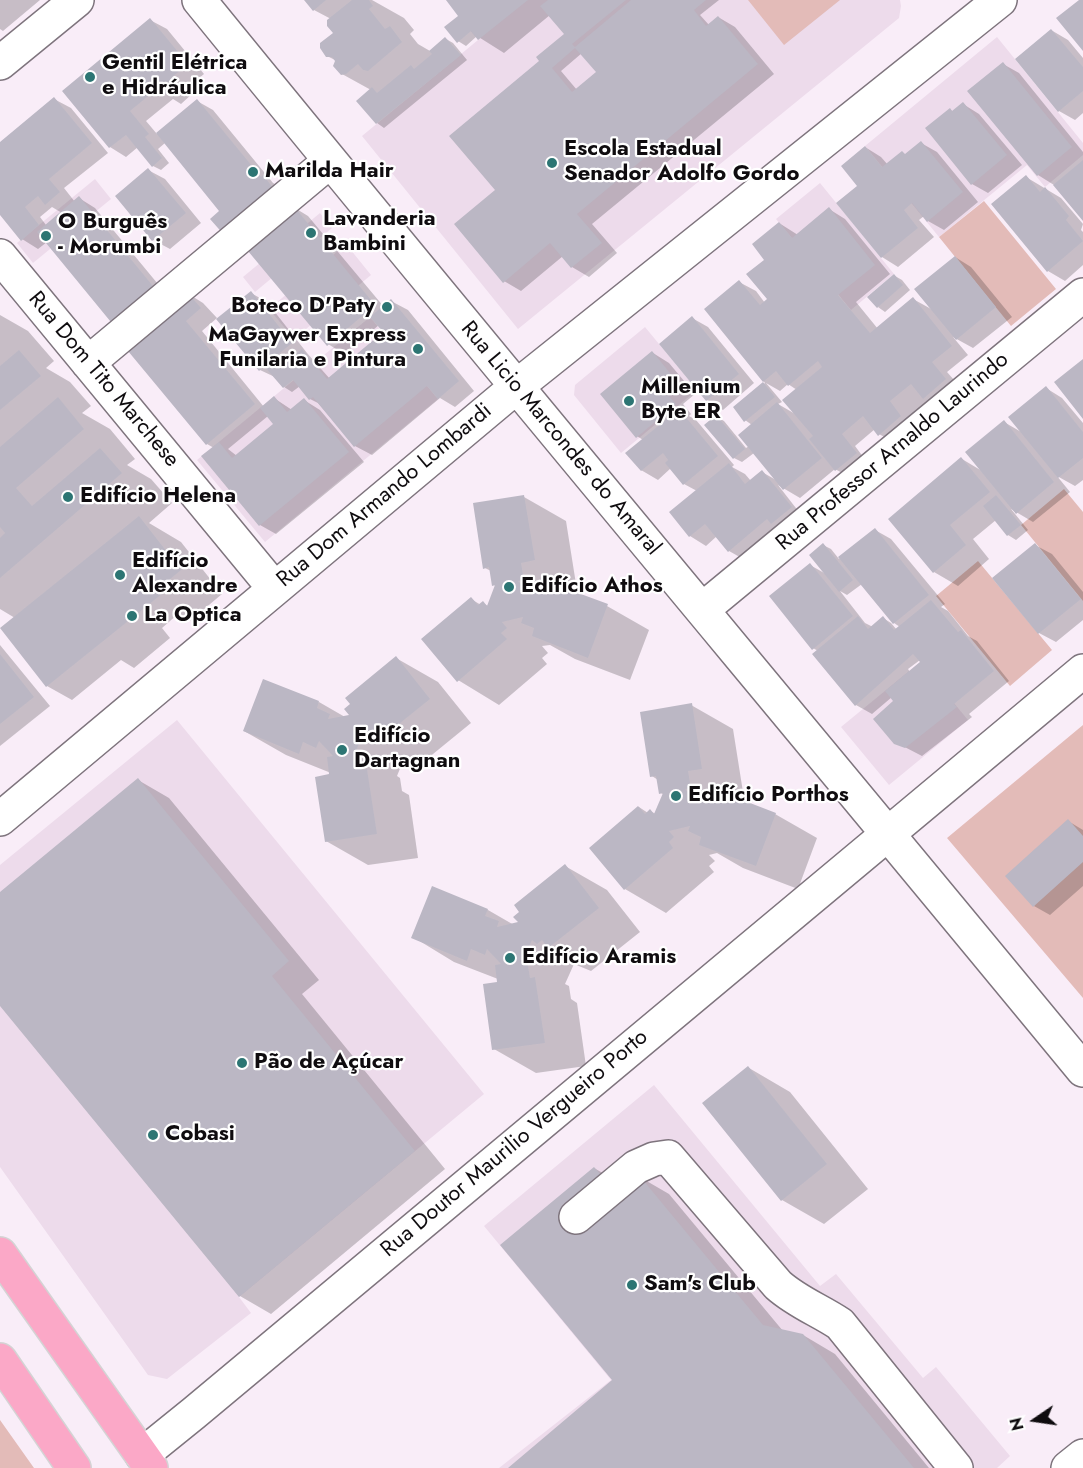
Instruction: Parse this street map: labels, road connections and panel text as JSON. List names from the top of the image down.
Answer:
{
  "streets": {
    "street": [
      "Rua Dom Tito Marchese",
      "Rua Licio Marcondes do Amaral",
      "Rua Professor Arnaldo Laurindo",
      "Rua Dom Armando Lombardi",
      "Rua Doutor Maurilio Vergueiro Porto"
    ]
  },
  "crossings": [
    ["Rua Dom Tito Marchese", "Rua Dom Armando Lombardi"],
    ["Rua Licio Marcondes do Amaral", "Rua Professor Arnaldo Laurindo"],
    ["Rua Licio Marcondes do Amaral", "Rua Dom Armando Lombardi"],
    ["Rua Licio Marcondes do Amaral", "Rua Doutor Maurilio Vergueiro Porto"]
  ],
  "places": [
    "Gentil Elétrica e Hidráulica",
    "Escola Estadual Senador Adolfo Gordo",
    "Marilda Hair",
    "Lavanderia Bambini",
    "O Burguês - Morumbi",
    "Boteco D'Paty",
    "MaGaywer Express Funilaria e Pintura",
    "Millenium Byte ER",
    "Edifício Helena",
    "Edifício Alexandre",
    "Edifício Athos",
    "La Optica",
    "Edifício Dartagnan",
    "Edifício Porthos",
    "Edifício Aramis",
    "Pão de Açúcar",
    "Cobasi",
    "Sam's Club"
  ],
  "north": "left"
}
